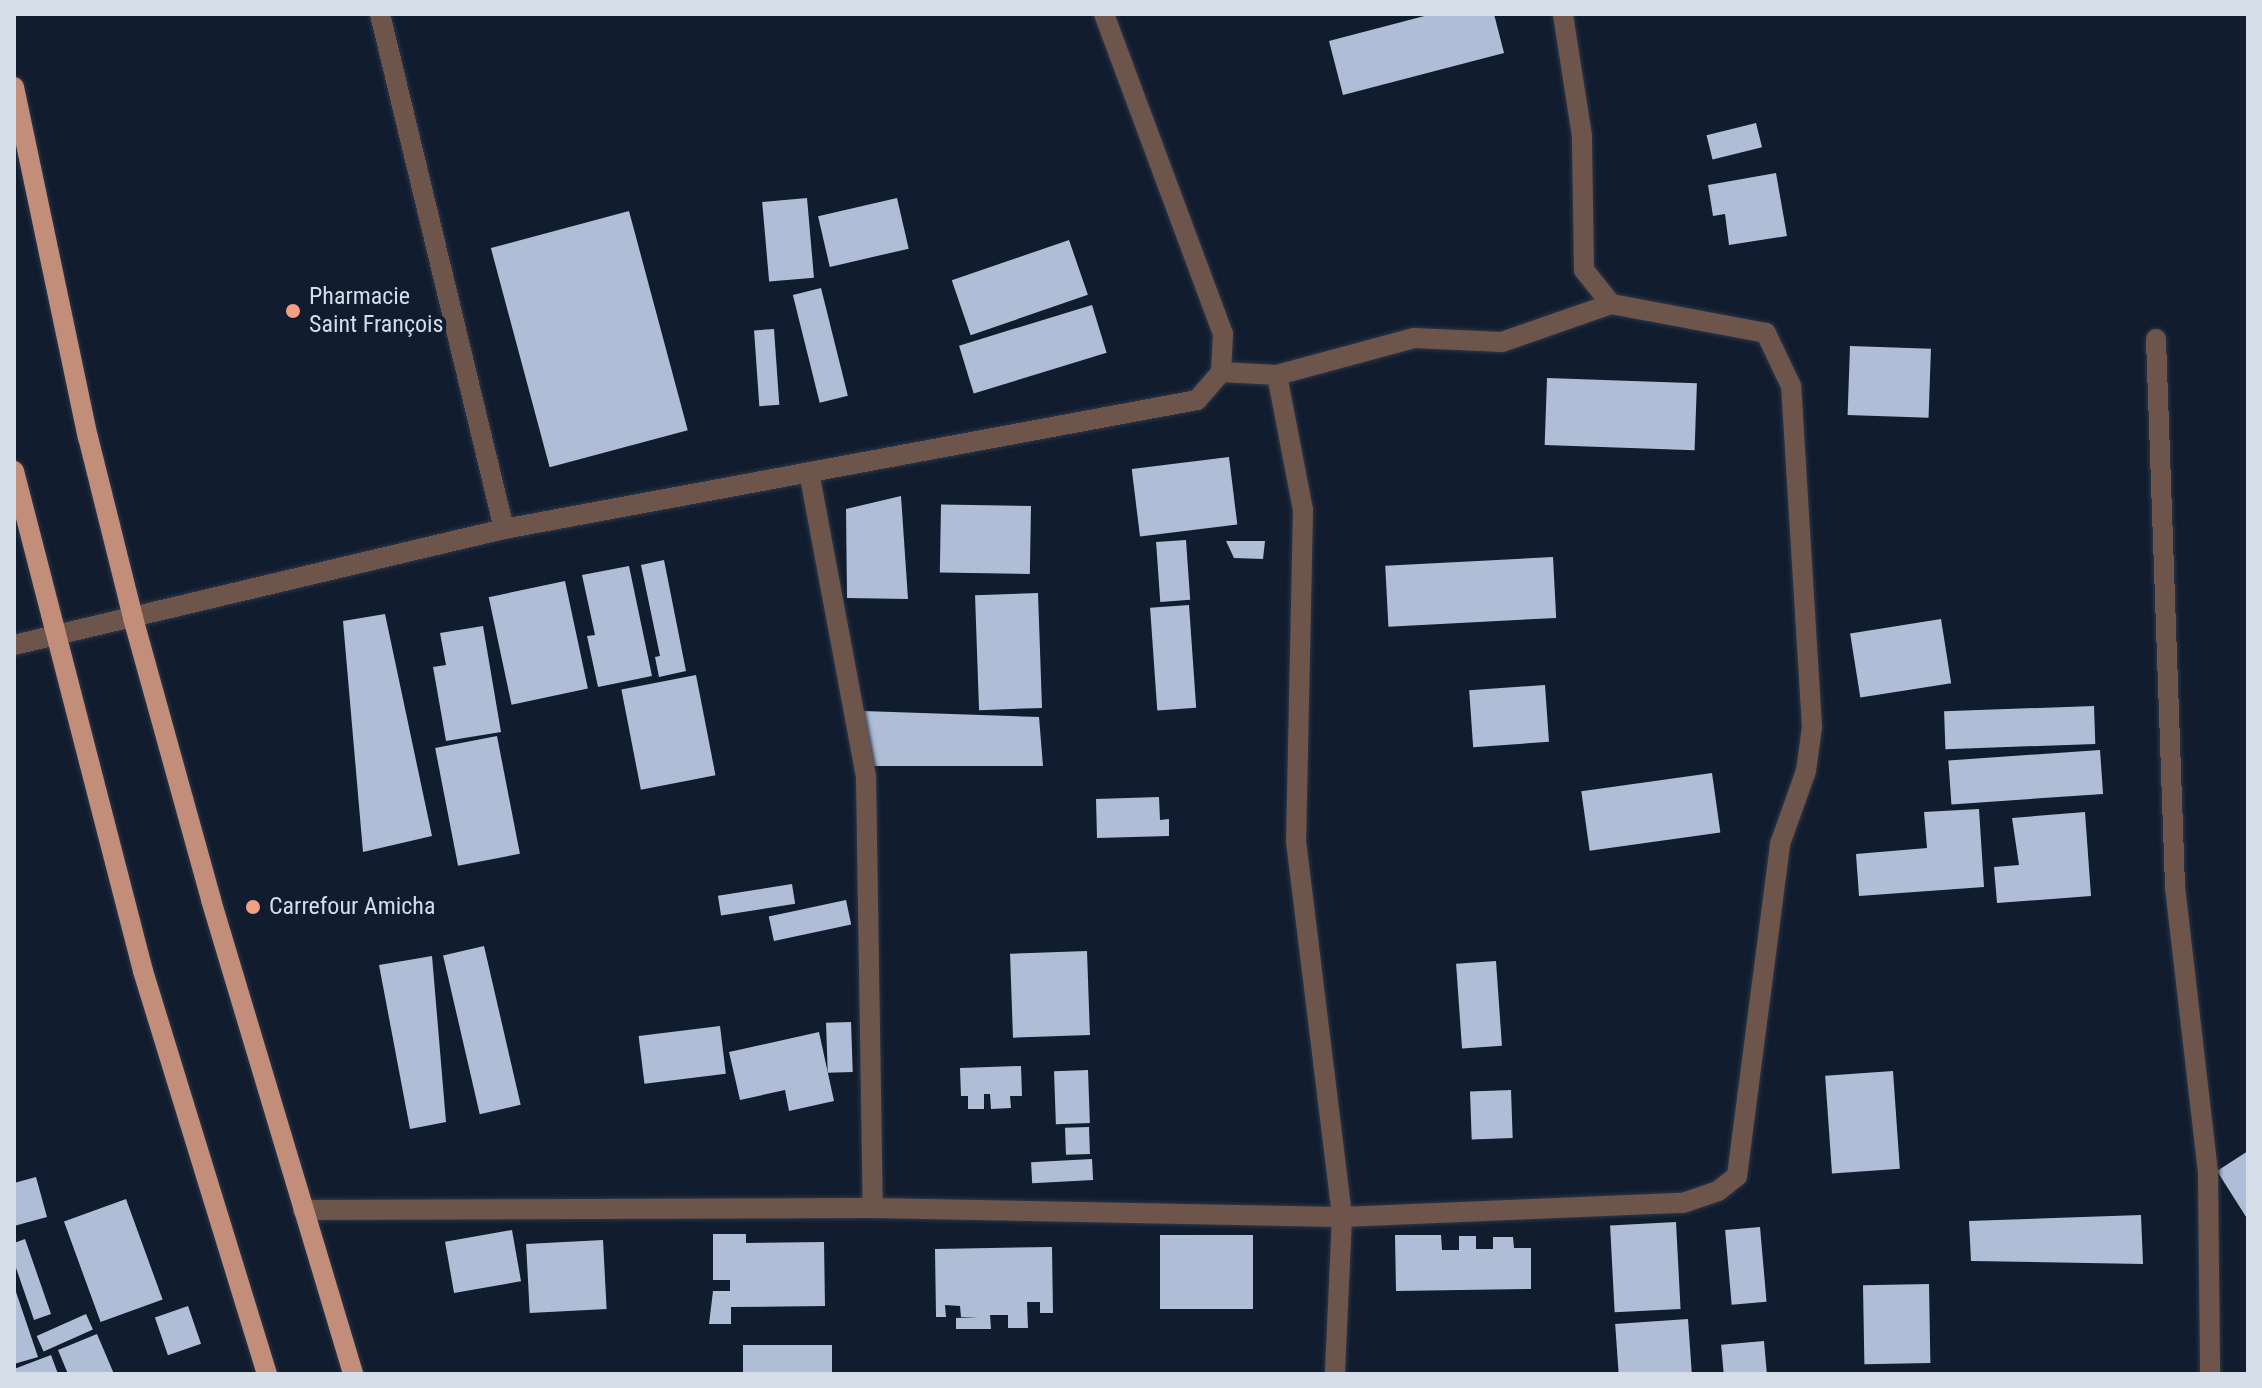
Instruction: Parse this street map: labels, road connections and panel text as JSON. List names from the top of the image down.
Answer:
{
  "places": ["Pharmacie Saint François", "Carrefour Amicha"]
}
